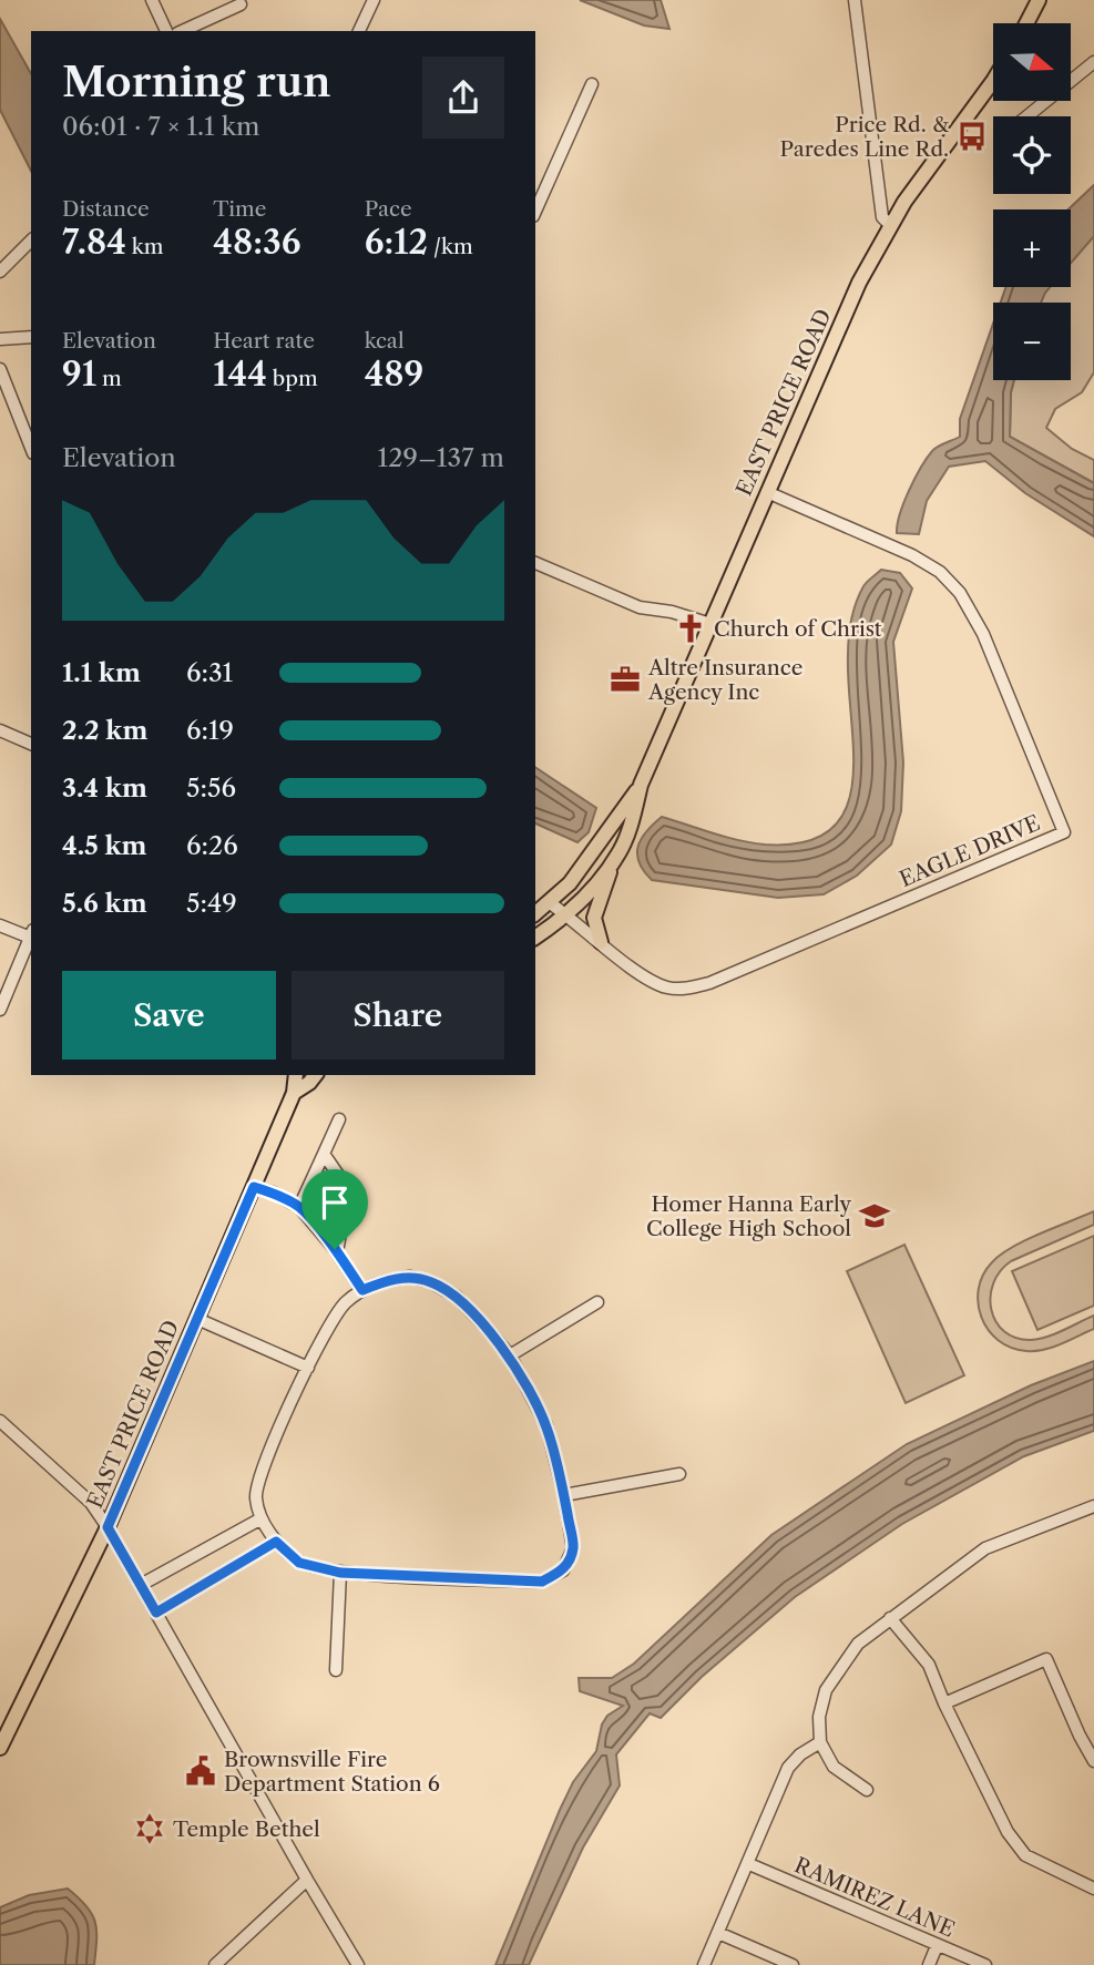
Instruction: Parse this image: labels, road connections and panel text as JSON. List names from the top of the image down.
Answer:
{
  "streets": {
    "main road": ["EAST PRICE ROAD"],
    "street": ["EAGLE DRIVE", "RAMIREZ LANE"]
  },
  "crossings": [
    ["EAST PRICE ROAD", "EAGLE DRIVE"]
  ],
  "places": {
    "bus stop": ["Price Rd. & Paredes Line Rd."],
    "church": ["Church of Christ"],
    "office": ["Altre Insurance Agency Inc"],
    "school or university": ["Homer Hanna Early College High School"],
    "public building": ["Brownsville Fire Department Station 6"],
    "synagogue": ["Temple Bethel"]
  },
  "north": "right",
  "page": {
    "map_buttons": ["+", "−"],
    "heading": ["Morning run", "06:01 · 7 × 1.1 km"],
    "stats": [
      ["Distance", "7.84 km"],
      ["Time", "48:36"],
      ["Pace", "6:12 /km"],
      ["Elevation", "91 m"],
      ["Heart rate", "144 bpm"],
      ["kcal", "489"]
    ],
    "chart": ["Elevation", "129–137 m"],
    "list": [
      {
        "name": "1.1 km",
        "note": "6:31"
      },
      {
        "name": "2.2 km",
        "note": "6:19"
      },
      {
        "name": "3.4 km",
        "note": "5:56"
      },
      {
        "name": "4.5 km",
        "note": "6:26"
      },
      {
        "name": "5.6 km",
        "note": "5:49"
      }
    ],
    "buttons": ["Save", "Share"]
  }
}
